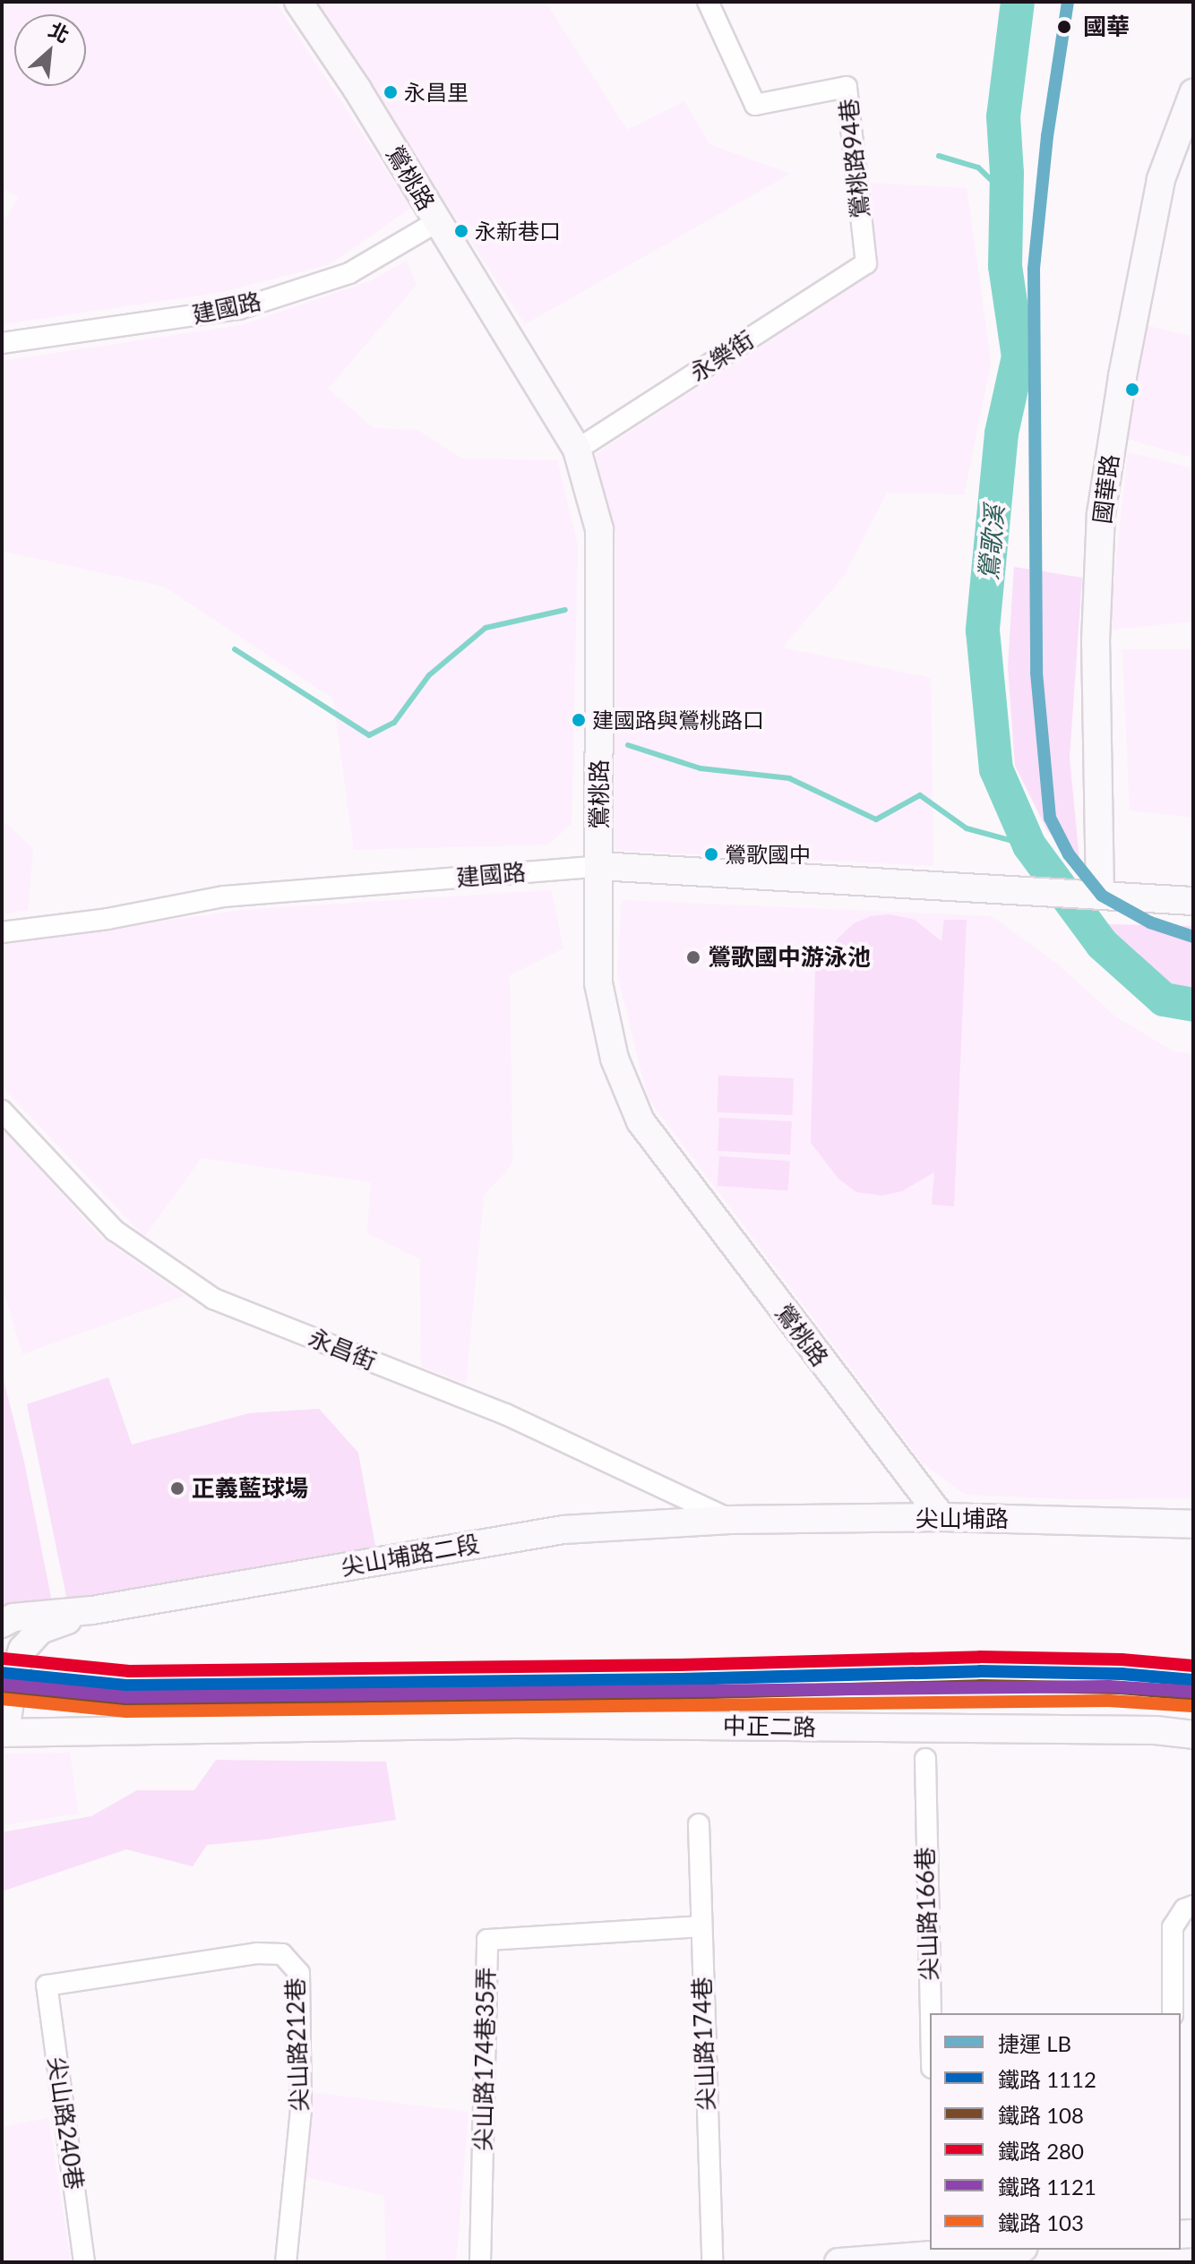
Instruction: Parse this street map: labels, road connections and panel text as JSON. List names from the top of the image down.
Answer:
{
  "streets": {
    "main road": [
      "鶯桃路",
      "建國路",
      "國華路",
      "尖山埔路",
      "尖山埔路二段",
      "中正二路"
    ],
    "street": [
      "鶯桃路94巷",
      "永樂街",
      "永昌街",
      "尖山路166巷",
      "尖山路174巷",
      "尖山路212巷",
      "尖山路174巷35弄",
      "尖山路240巷"
    ]
  },
  "crossings": [
    ["鶯桃路94巷", "永樂街"],
    ["鶯桃路", "建國路"],
    ["鶯桃路", "永樂街"],
    ["鶯桃路", "尖山埔路"],
    ["建國路", "國華路"],
    ["永昌街", "尖山埔路"],
    ["永昌街", "尖山埔路二段"],
    ["尖山埔路", "尖山埔路二段"],
    ["尖山路174巷", "尖山路174巷35弄"],
    ["尖山路212巷", "尖山路240巷"]
  ],
  "water": ["鶯歌溪"],
  "places": [
    "國華",
    "永昌里",
    "永新巷口",
    "建國路與鶯桃路口",
    "鶯歌國中",
    "鶯歌國中游泳池",
    "正義藍球場"
  ],
  "lines": [
    "metro line LB",
    "rail line 280",
    "rail line 1112",
    "rail line 1121",
    "rail line 108",
    "rail line 103"
  ],
  "legend": [
    "捷運 LB",
    "鐵路 1112",
    "鐵路 108",
    "鐵路 280",
    "鐵路 1121",
    "鐵路 103"
  ],
  "north": "top right"
}
